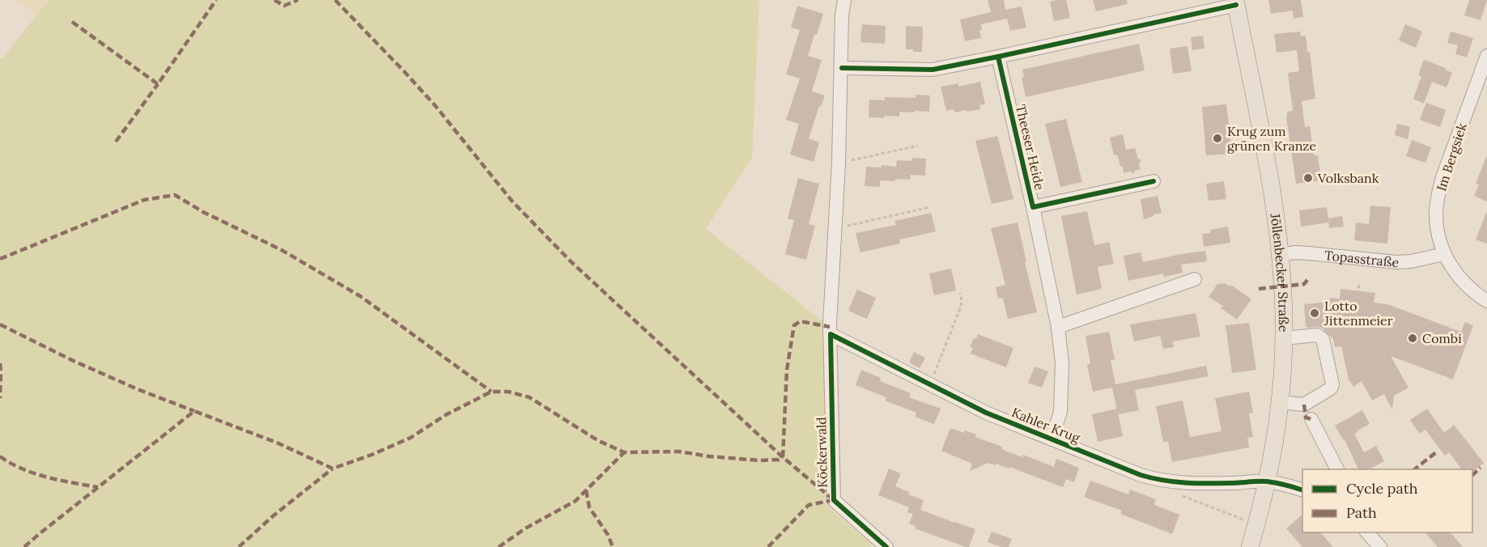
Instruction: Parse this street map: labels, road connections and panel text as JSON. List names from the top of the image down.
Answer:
{
  "streets": {
    "main road": ["Jöllenbecker Straße"],
    "street": [
      "Theeser Heide",
      "Im Bergsiek",
      "Topasstraße",
      "Kahler Krug",
      "Köckerwald"
    ]
  },
  "crossings": [
    ["Theeser Heide", "Kahler Krug"],
    ["Im Bergsiek", "Topasstraße"],
    ["Topasstraße", "Jöllenbecker Straße"],
    ["Jöllenbecker Straße", "Kahler Krug"],
    ["Kahler Krug", "Köckerwald"]
  ],
  "places": [
    "Krug zum grünen Kranze",
    "Volksbank",
    "Lotto Jittenmeier",
    "Combi"
  ],
  "legend": ["Cycle path", "Path"]
}
